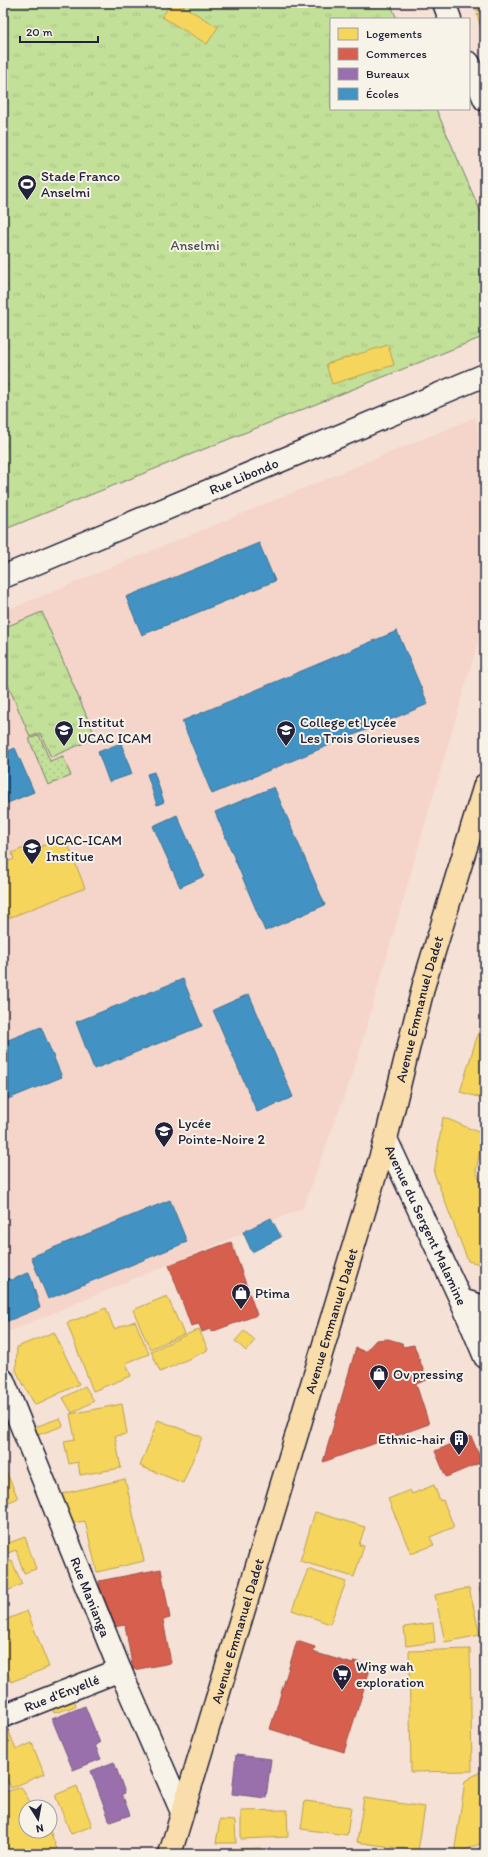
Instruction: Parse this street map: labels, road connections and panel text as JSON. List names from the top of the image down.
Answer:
{
  "streets": {
    "main road": ["Avenue Emmanuel Dadet"],
    "street": [
      "Rue Libondo",
      "Avenue du Sergent Malamine",
      "Rue Manianga",
      "Rue d'Enyellé"
    ]
  },
  "crossings": [
    ["Avenue Emmanuel Dadet", "Avenue du Sergent Malamine"],
    ["Avenue Emmanuel Dadet", "Rue Manianga"],
    ["Rue Manianga", "Rue d'Enyellé"]
  ],
  "parks": ["Anselmi"],
  "places": {
    "sports": ["Stade Franco Anselmi"],
    "school or university": [
      "Institut UCAC ICAM",
      "College et Lycée Les Trois Glorieuses",
      "UCAC-ICAM Institue",
      "Lycée Pointe-Noire 2"
    ],
    "shop": ["Ptima", "Ov pressing"],
    "building": ["Ethnic-hair"],
    "supermarket": ["Wing wah exploration"]
  },
  "legend": [
    "Logements",
    "Commerces",
    "Bureaux",
    "Écoles"
  ],
  "scale_bar": "20 m",
  "north": "bottom"
}
